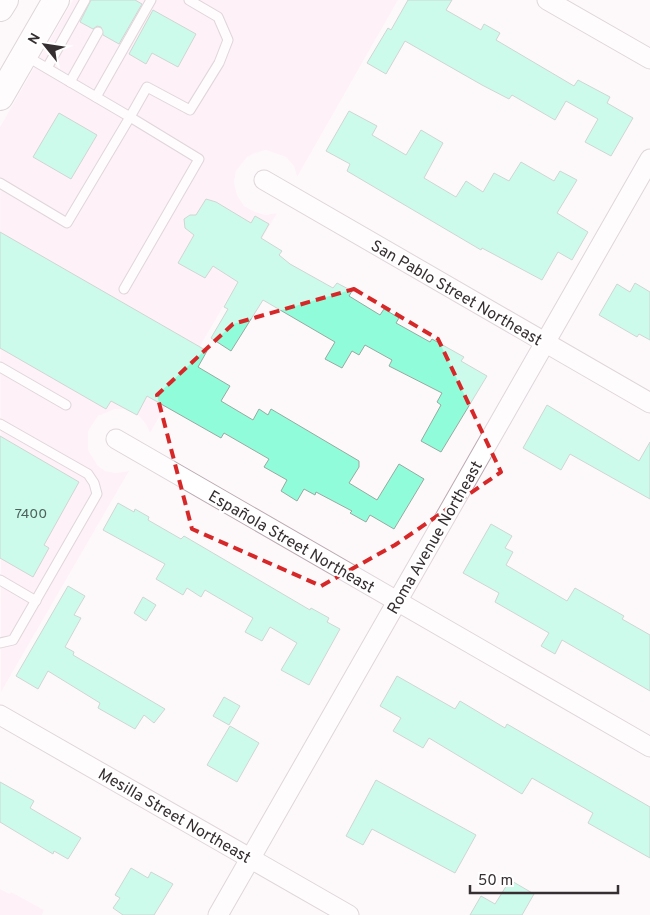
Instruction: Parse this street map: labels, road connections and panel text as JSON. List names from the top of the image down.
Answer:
{
  "streets": {
    "street": [
      "San Pablo Street Northeast",
      "Roma Avenue Northeast",
      "Española Street Northeast",
      "Mesilla Street Northeast"
    ]
  },
  "crossings": [
    ["San Pablo Street Northeast", "Roma Avenue Northeast"],
    ["Roma Avenue Northeast", "Española Street Northeast"],
    ["Roma Avenue Northeast", "Mesilla Street Northeast"]
  ],
  "house_numbers": ["7400"],
  "scale_bar": "50 m",
  "north": "top left"
}
